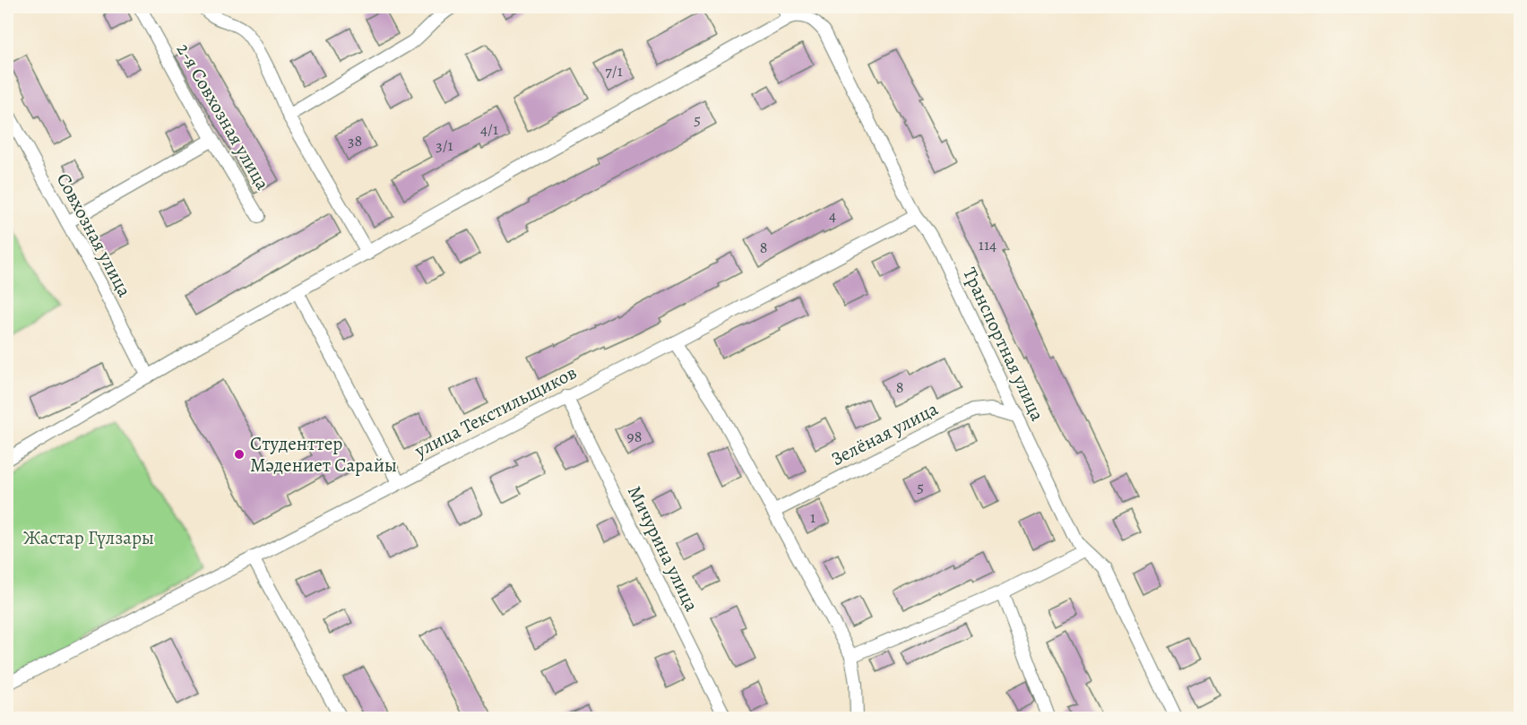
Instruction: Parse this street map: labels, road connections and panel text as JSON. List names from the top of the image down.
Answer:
{
  "streets": {
    "street": [
      "2-я Совхозная улица",
      "Совхозная улица",
      "Транспортная улица",
      "улица Текстильщиков",
      "Зелёная улица",
      "Мичурина улица"
    ]
  },
  "crossings": [
    ["Транспортная улица", "улица Текстильщиков"],
    ["Транспортная улица", "Зелёная улица"],
    ["улица Текстильщиков", "Мичурина улица"]
  ],
  "parks": ["Жастар Гүлзары"],
  "places": ["Студенттер Мәдениет Сарайы"],
  "house_numbers": [
    "7/1",
    "5",
    "4/1",
    "38",
    "3/1",
    "4",
    "114",
    "8",
    "8",
    "98",
    "5",
    "1"
  ]
}
